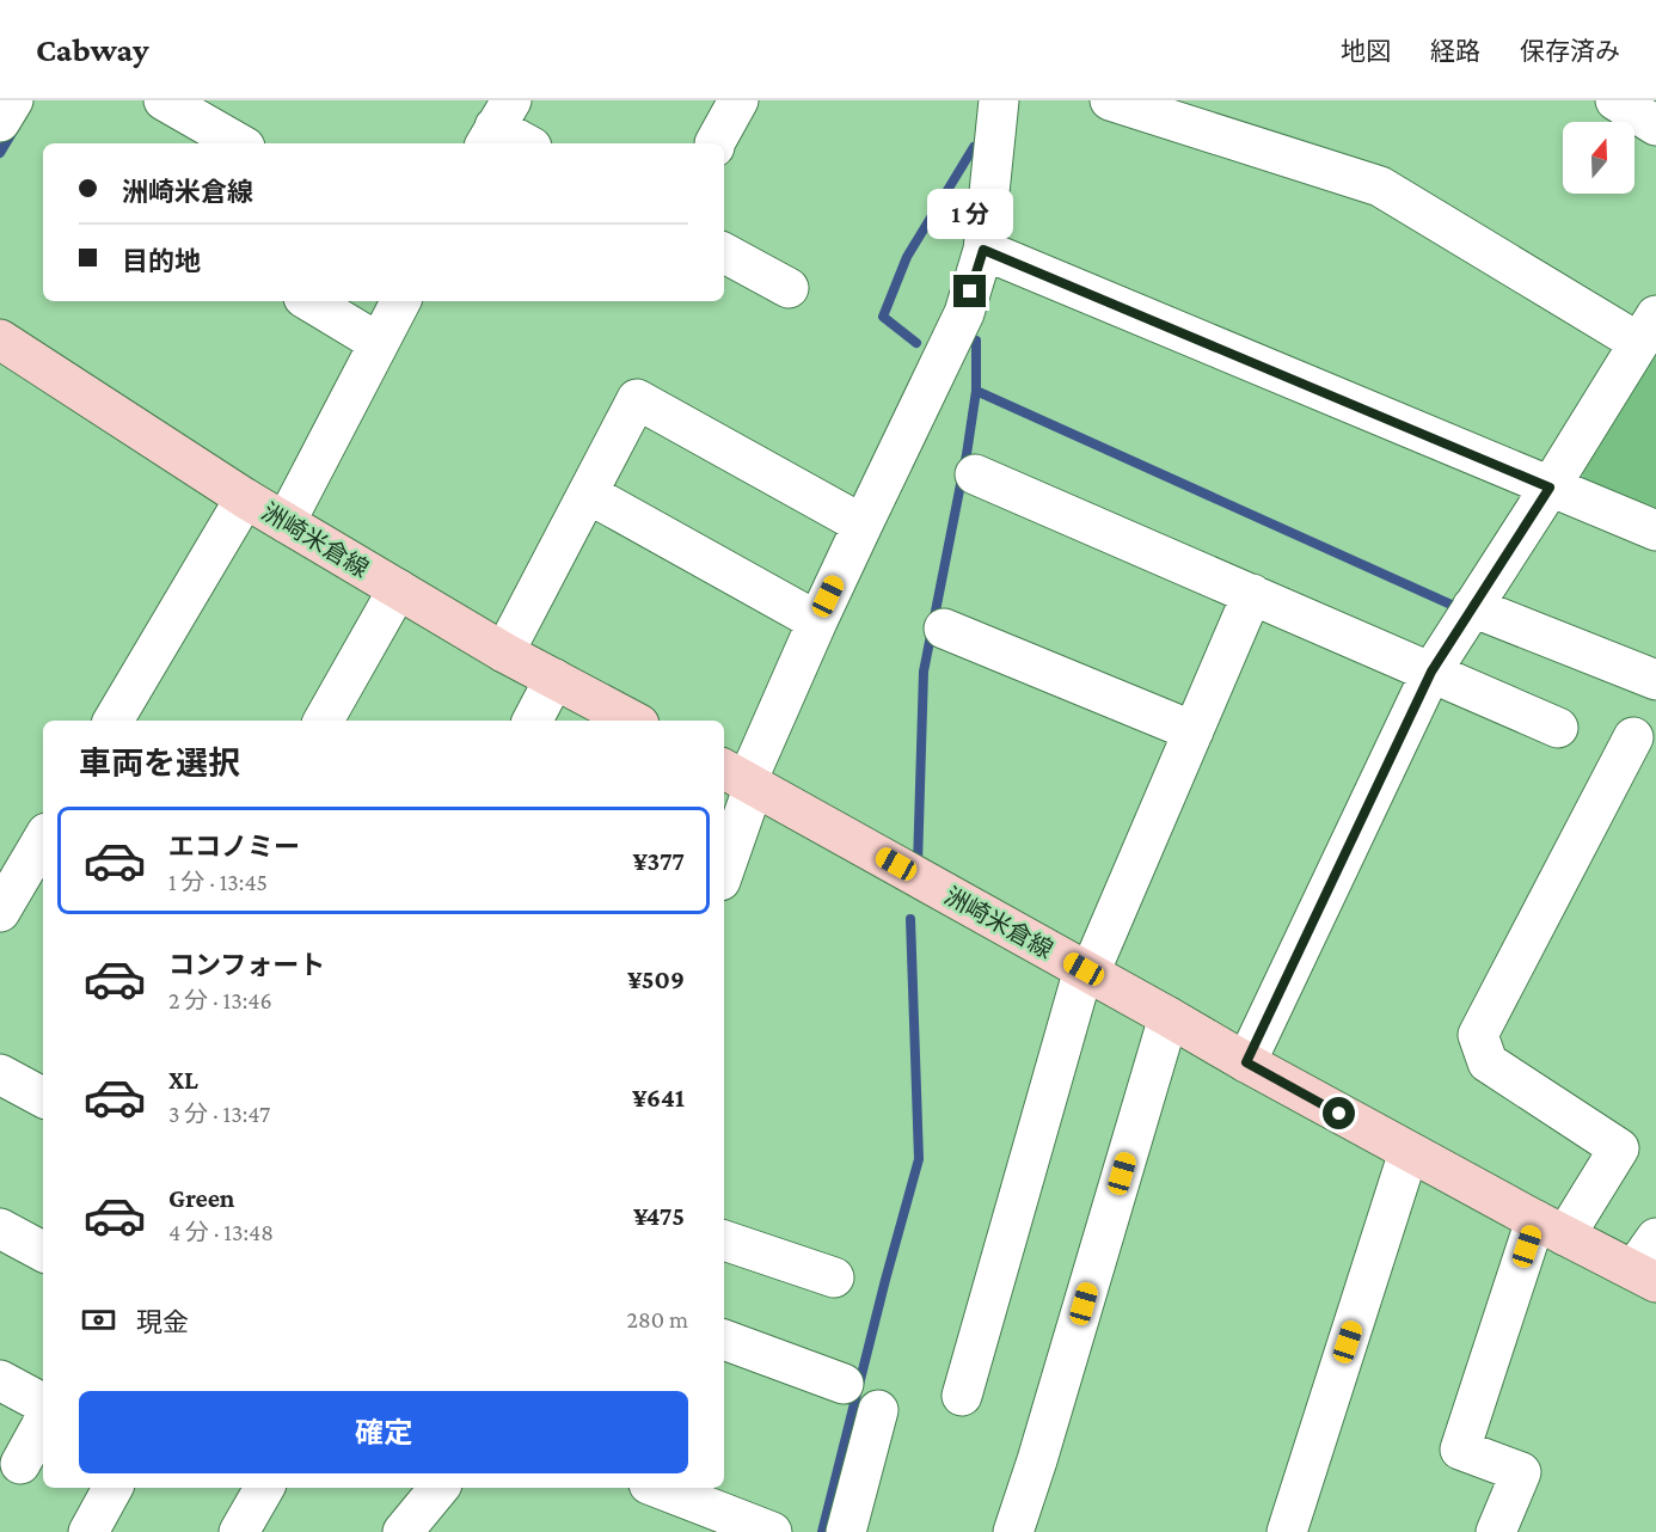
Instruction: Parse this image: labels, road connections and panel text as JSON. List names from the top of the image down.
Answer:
{
  "streets": {
    "main road": ["洲崎米倉線"]
  },
  "north": "top",
  "page": {
    "header": "Cabway",
    "nav": ["地図", "経路", "保存済み"],
    "banner": ["洲崎米倉線", "目的地"],
    "bubble": "1 分",
    "heading": "車両を選択",
    "list": [
      {
        "name": "エコノミー",
        "note": "1 分 · 13:45",
        "value": "¥377"
      },
      {
        "name": "コンフォート",
        "note": "2 分 · 13:46",
        "value": "¥509"
      },
      {
        "name": "XL",
        "note": "3 分 · 13:47",
        "value": "¥641"
      },
      {
        "name": "Green",
        "note": "4 分 · 13:48",
        "value": "¥475"
      }
    ],
    "pay": ["現金", "280 m"],
    "buttons": "確定"
  }
}
